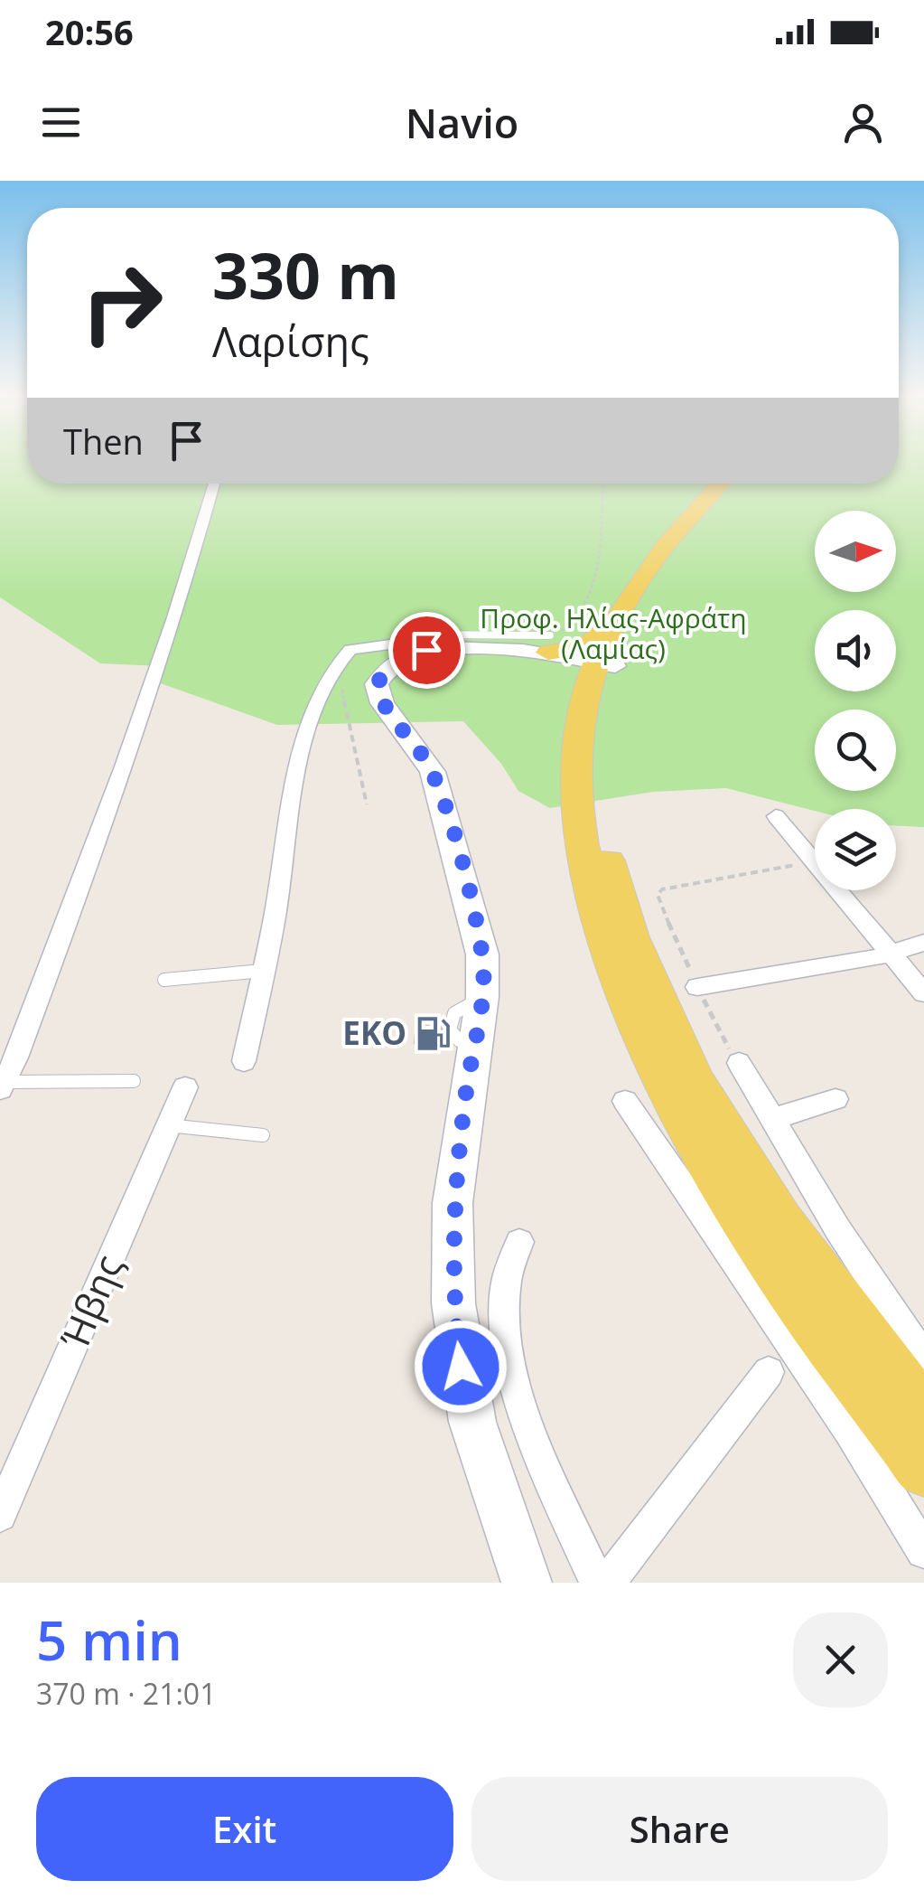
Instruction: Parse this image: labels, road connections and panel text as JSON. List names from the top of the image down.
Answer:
{
  "streets": {
    "street": ["Ήβης"]
  },
  "parks": ["Προφ. Ηλίας-Αφράτη (Λαμίας)"],
  "places": {
    "fuel station": ["EKO"]
  },
  "north": "right",
  "page": {
    "status": "20:56",
    "header": "Navio",
    "turn": ["330 m", "Λαρίσης"],
    "then": "Then",
    "heading": ["5 min", "370 m · 21:01"],
    "buttons": ["Exit", "Share"]
  }
}
